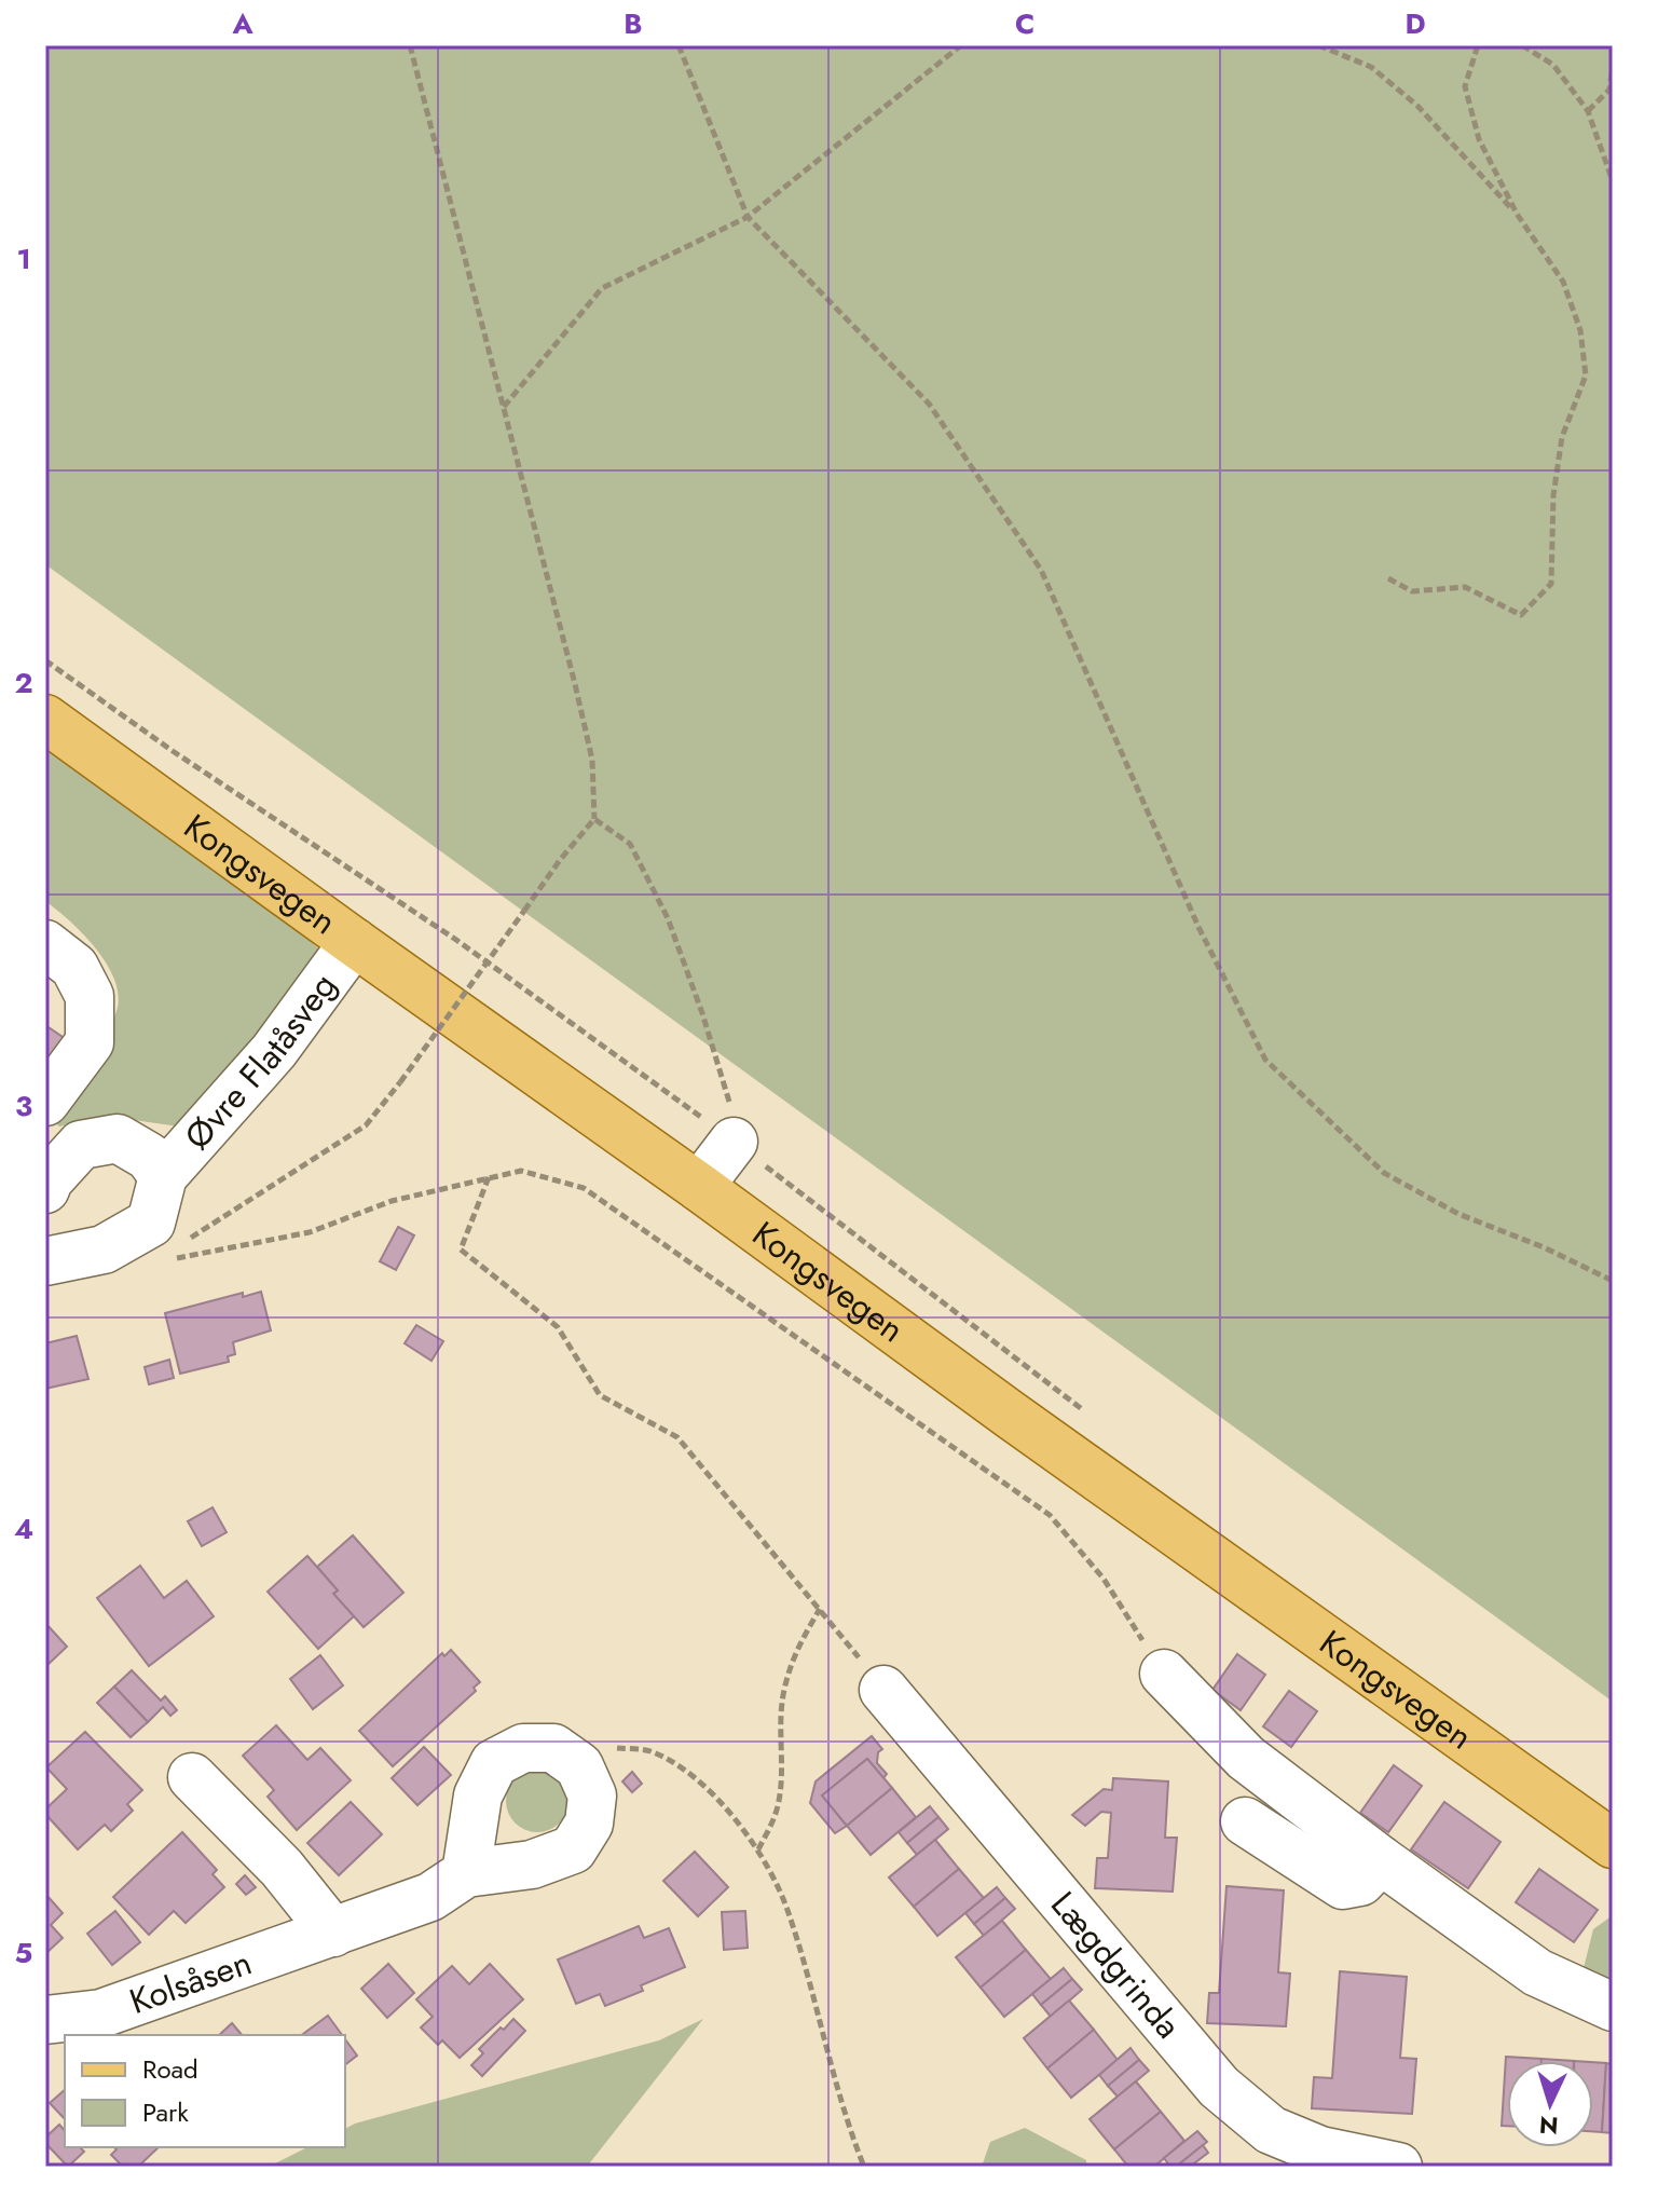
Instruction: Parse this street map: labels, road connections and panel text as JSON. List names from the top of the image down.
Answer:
{
  "streets": {
    "main road": ["Kongsvegen"],
    "street": ["Øvre Flatåsveg", "Lægdgrinda", "Kolsåsen"]
  },
  "crossings": [
    ["Kongsvegen", "Øvre Flatåsveg"]
  ],
  "legend": ["Road", "Park"],
  "north": "bottom",
  "grid": {
    "columns": [
      "A",
      "B",
      "C",
      "D"
    ],
    "rows": [
      "1",
      "2",
      "3",
      "4",
      "5"
    ]
  }
}
